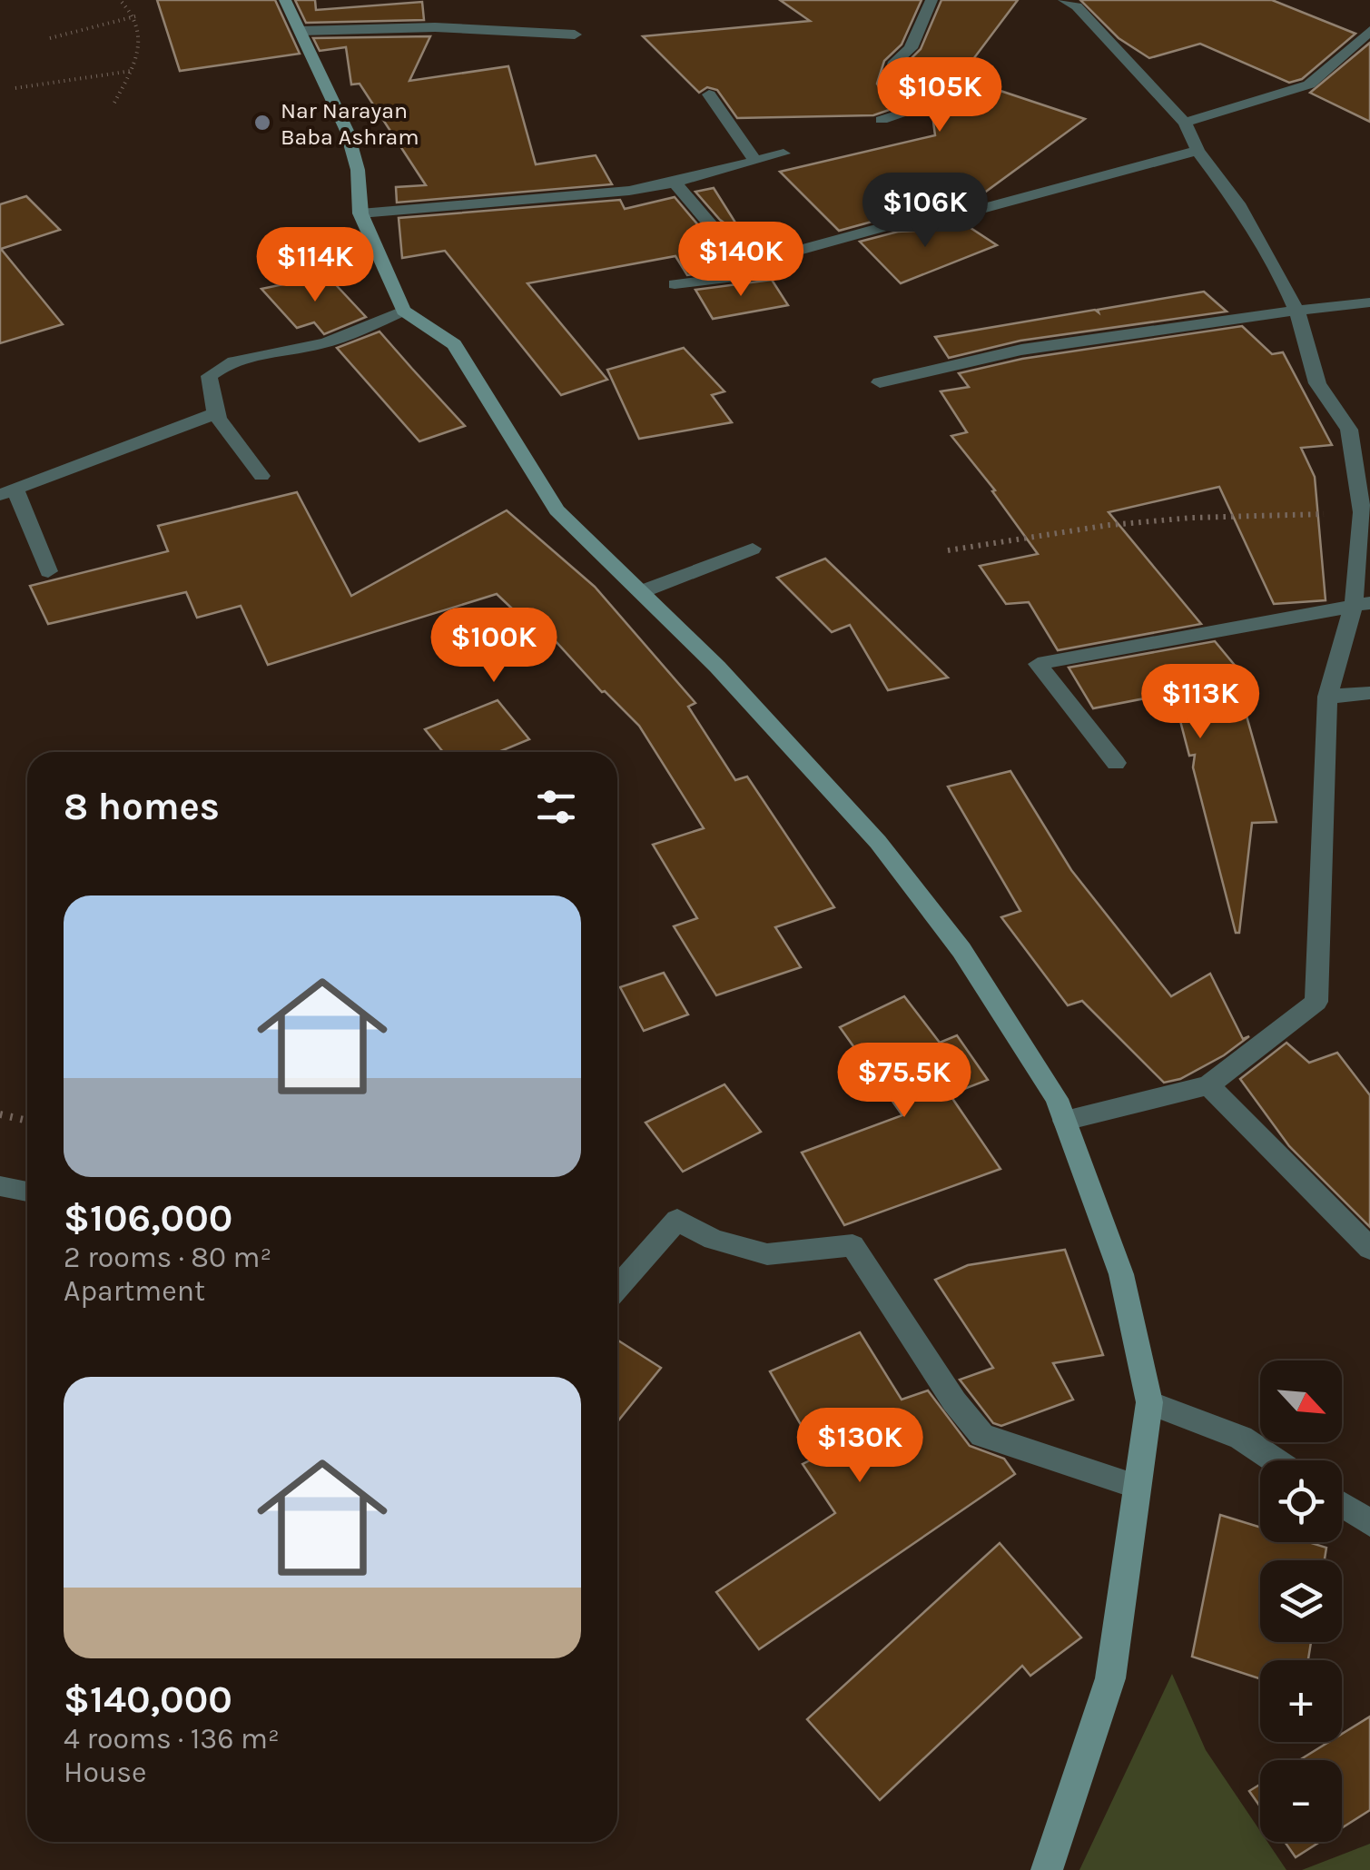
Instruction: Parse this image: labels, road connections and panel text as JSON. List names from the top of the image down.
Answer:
{
  "places": ["Nar Narayan Baba Ashram"],
  "north": "bottom right",
  "page": {
    "price": [
      "$105K",
      "$106K",
      "$140K",
      "$114K",
      "$100K",
      "$113K",
      "$75.5K",
      "$130K"
    ],
    "heading": "8 homes",
    "list": [
      {
        "name": "$106,000",
        "note": "2 rooms · 80 m² · Apartment"
      },
      {
        "name": "$140,000",
        "note": "4 rooms · 136 m² · House"
      }
    ],
    "map_buttons": ["+", "−"]
  }
}
